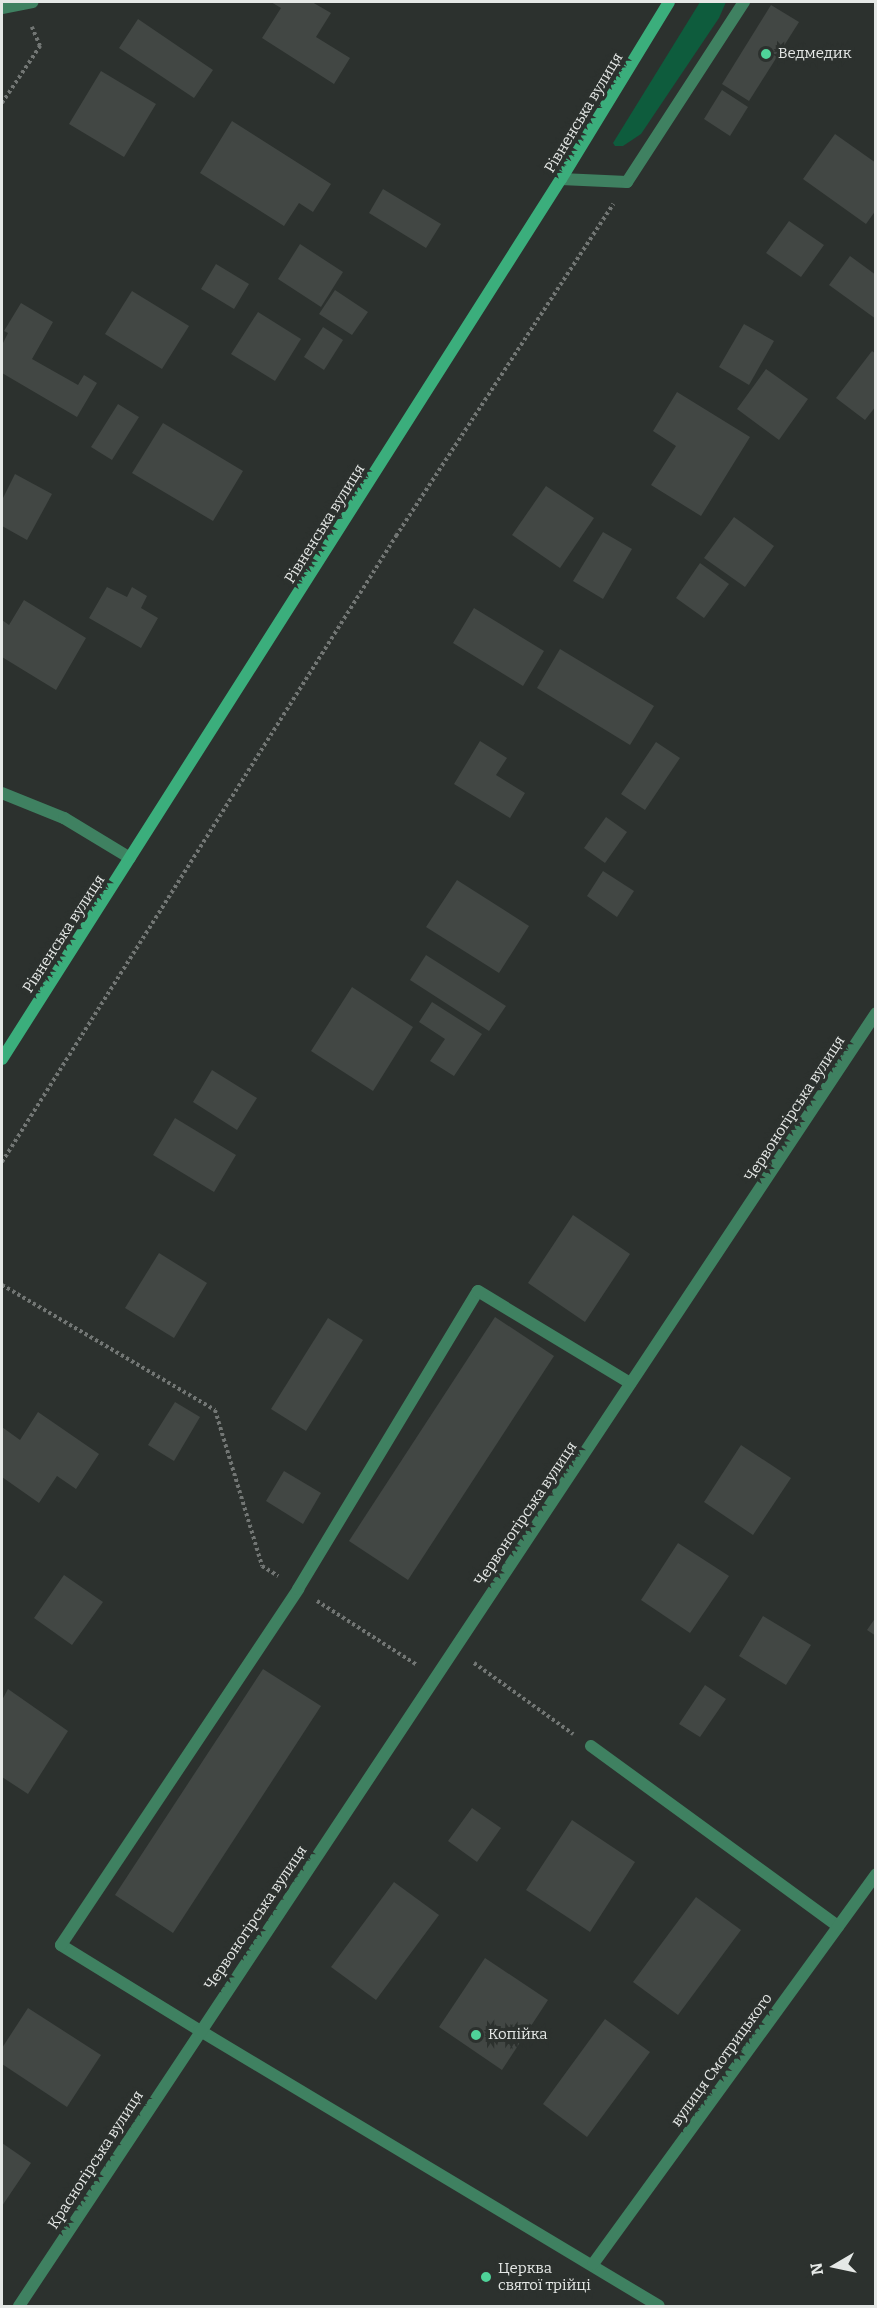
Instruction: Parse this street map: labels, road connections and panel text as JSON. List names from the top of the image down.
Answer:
{
  "streets": {
    "main road": ["Рівненська вулиця"],
    "street": ["Червоногірська вулиця", "вулиця Смотрицького", "Красногірська вулиця"]
  },
  "crossings": [
    ["Червоногірська вулиця", "Красногірська вулиця"]
  ],
  "places": ["Ведмедик", "Копійка", "Церква святої трійці"],
  "north": "left"
}
